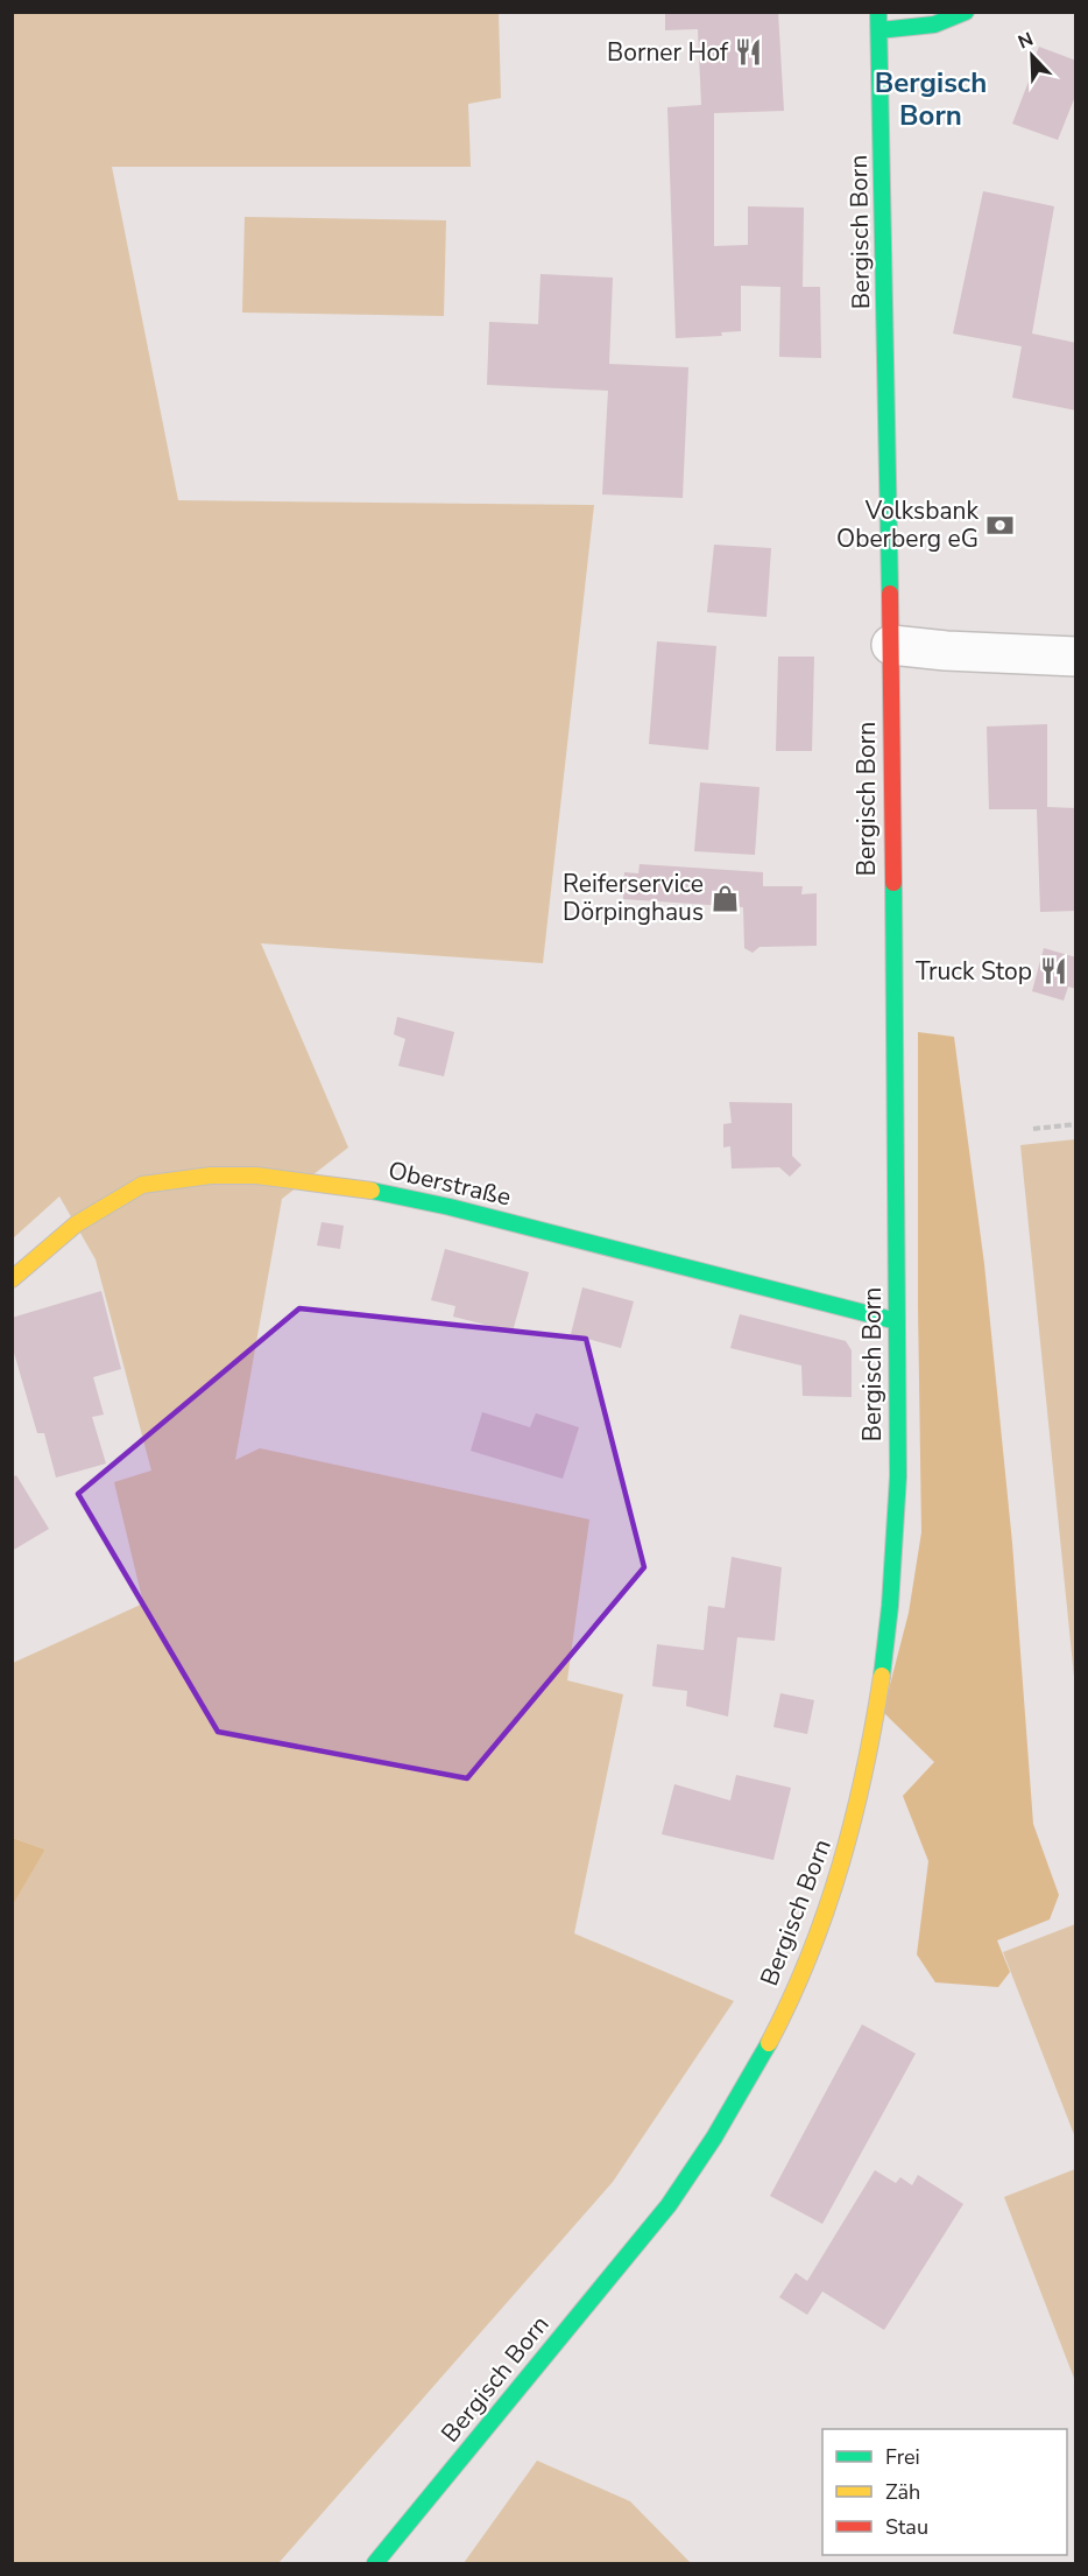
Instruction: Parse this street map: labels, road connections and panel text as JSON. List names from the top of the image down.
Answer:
{
  "streets": {
    "main road": ["Bergisch Born", "Oberstraße"]
  },
  "crossings": [
    ["Bergisch Born", "Oberstraße"]
  ],
  "districts": ["Bergisch Born"],
  "places": {
    "restaurant": ["Borner Hof", "Truck Stop"],
    "bank": ["Volksbank Oberberg eG"],
    "shop": ["Reiferservice Dörpinghaus"]
  },
  "legend": ["Frei", "Zäh", "Stau"],
  "north": "top left"
}
